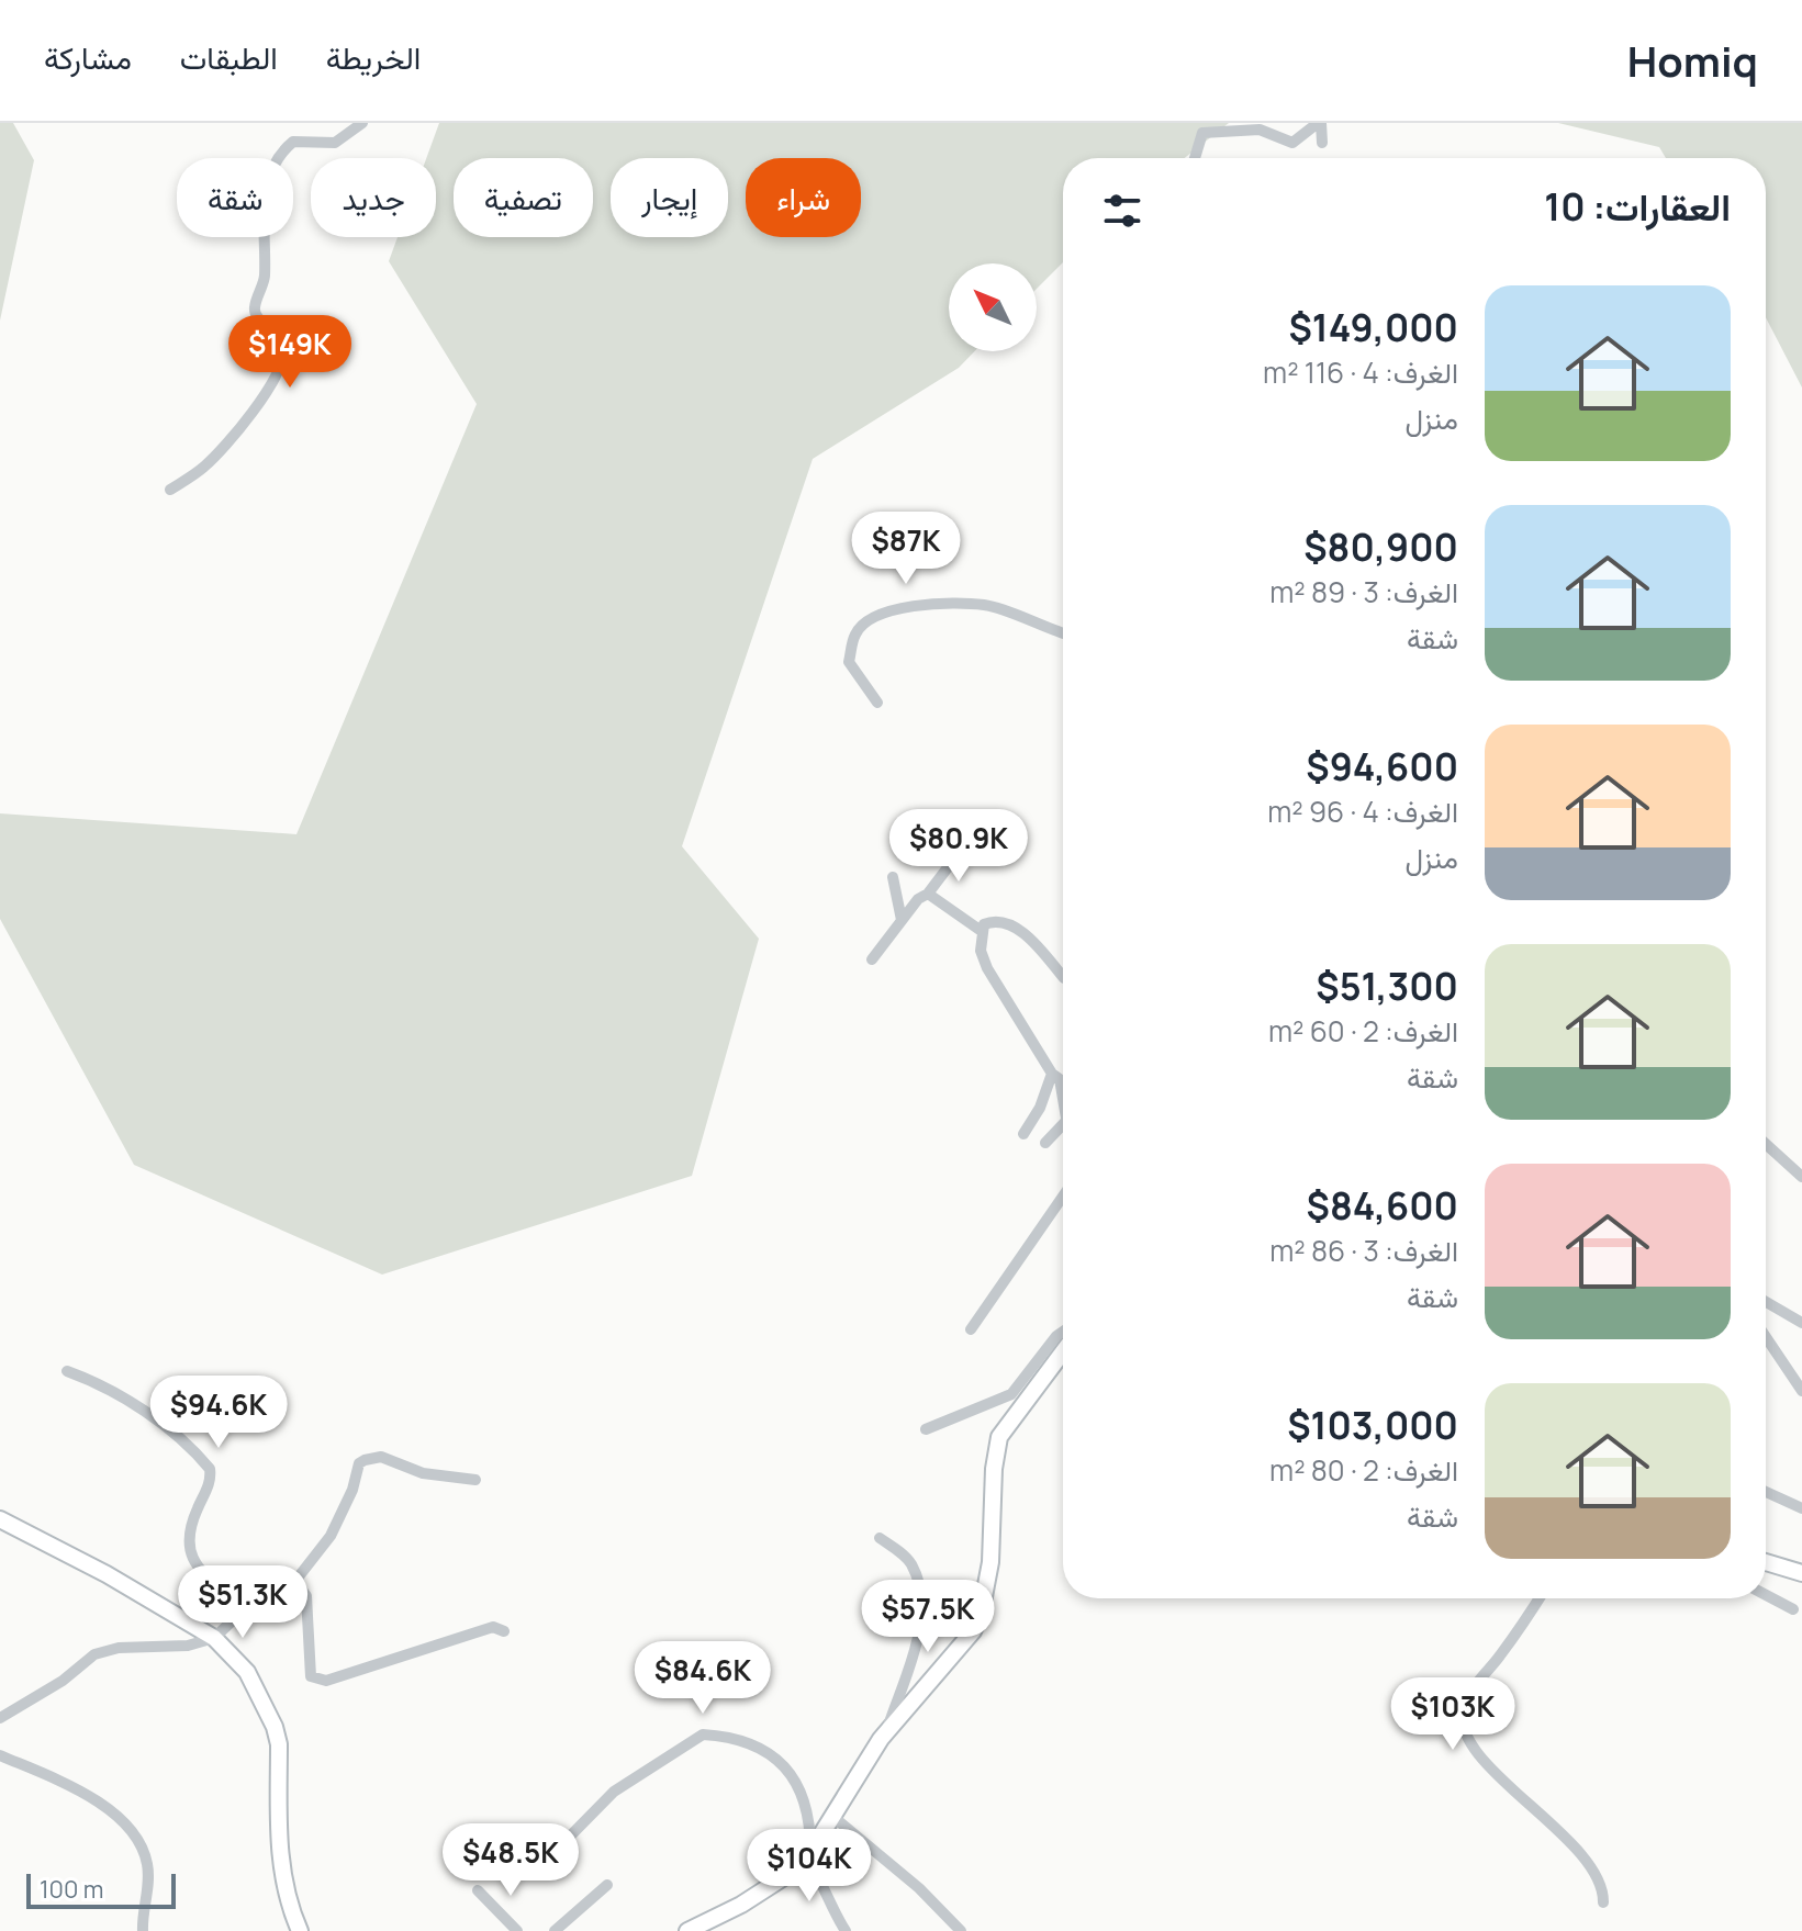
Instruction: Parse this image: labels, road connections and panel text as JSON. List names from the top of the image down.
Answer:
{
  "scale_bar": "100 m",
  "north": "top left",
  "page": {
    "header": "Homiq",
    "nav": ["الخريطة", "الطبقات", "مشاركة"],
    "chip": [
      "شراء",
      "إيجار",
      "تصفية",
      "جديد",
      "شقة"
    ],
    "heading": "العقارات: 10",
    "list": [
      {
        "name": "$149,000",
        "note": "الغرف: 4 · 116 m² · منزل"
      },
      {
        "name": "$80,900",
        "note": "الغرف: 3 · 89 m² · شقة"
      },
      {
        "name": "$94,600",
        "note": "الغرف: 4 · 96 m² · منزل"
      },
      {
        "name": "$51,300",
        "note": "الغرف: 2 · 60 m² · شقة"
      },
      {
        "name": "$84,600",
        "note": "الغرف: 3 · 86 m² · شقة"
      },
      {
        "name": "$103,000",
        "note": "الغرف: 2 · 80 m² · شقة"
      }
    ],
    "price": [
      "$149K",
      "$87K",
      "$80.9K",
      "$94.6K",
      "$51.3K",
      "$57.5K",
      "$84.6K",
      "$103K",
      "$48.5K",
      "$104K"
    ],
    "scale": "100 m"
  }
}
